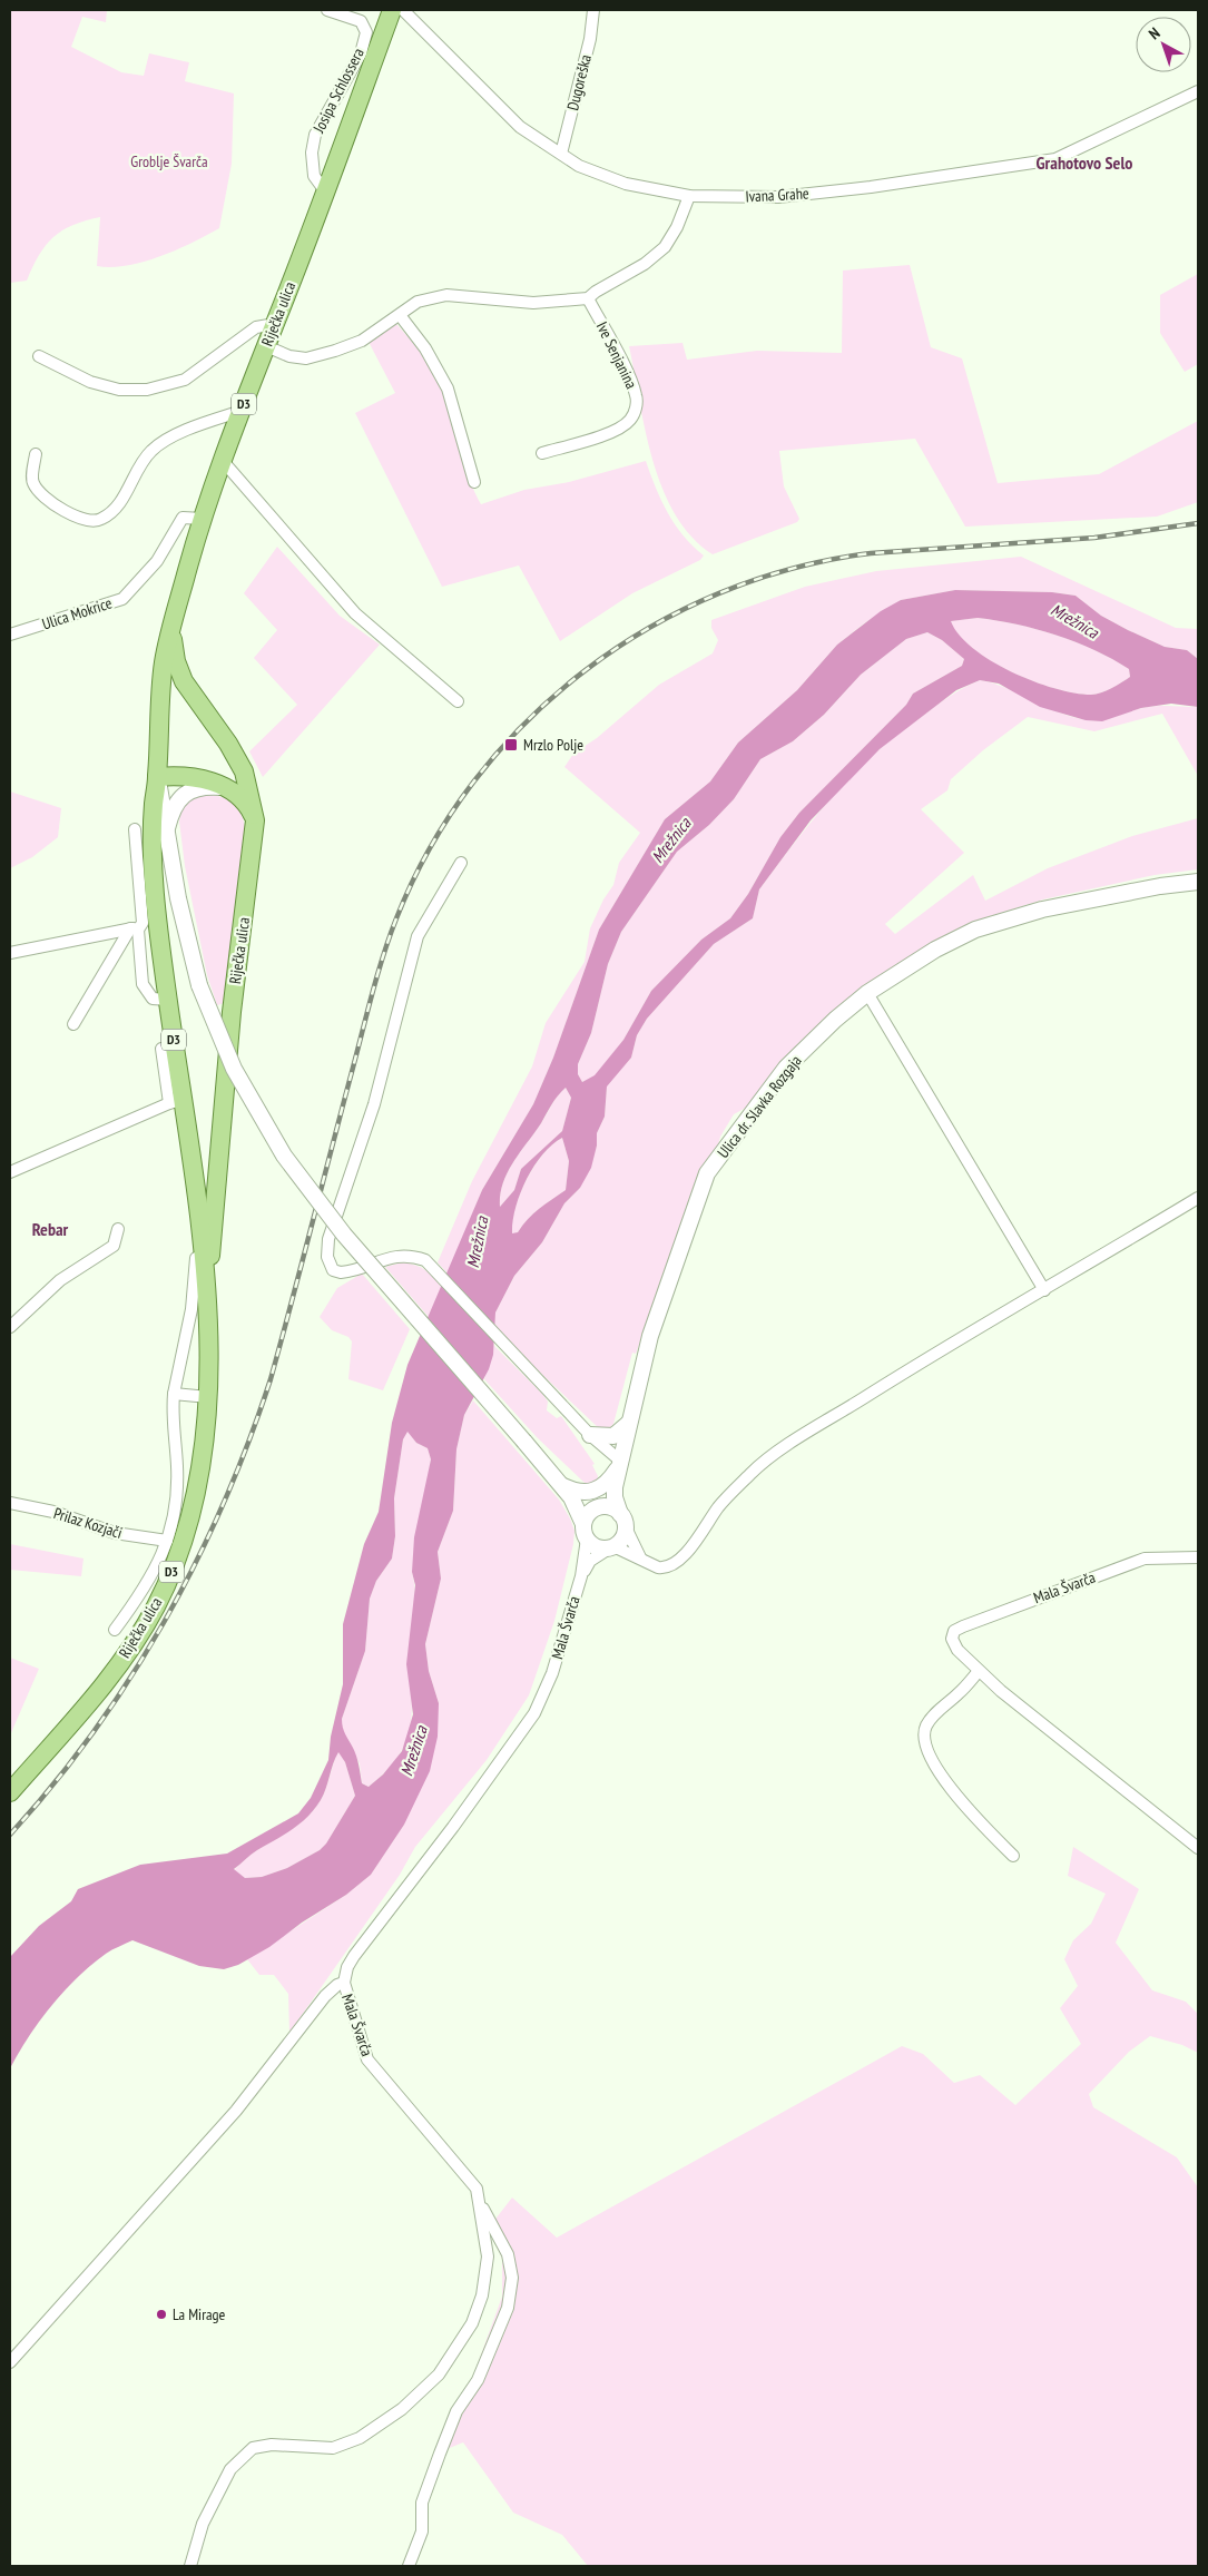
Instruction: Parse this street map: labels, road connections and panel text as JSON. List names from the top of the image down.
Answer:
{
  "streets": {
    "main road": ["Riječka ulica", "D3"],
    "street": [
      "Dugoreška",
      "Josipa Schlossera",
      "Ivana Grahe",
      "Ive Senjanina",
      "Ulica Mokrice",
      "Ulica dr. Slavka Rozgaja",
      "Prilaz Kozjači",
      "Mala Švarča"
    ]
  },
  "crossings": [
    ["Dugoreška", "Ivana Grahe"],
    ["Josipa Schlossera", "Riječka ulica"],
    ["Riječka ulica", "Ulica Mokrice"],
    ["Riječka ulica", "Prilaz Kozjači"]
  ],
  "districts": ["Grahotovo Selo", "Rebar"],
  "water": ["Mrežnica"],
  "parks": ["Groblje Švarča"],
  "places": {
    "transit": ["Mrzlo Polje"],
    "other": ["La Mirage"]
  },
  "north": "top left"
}
